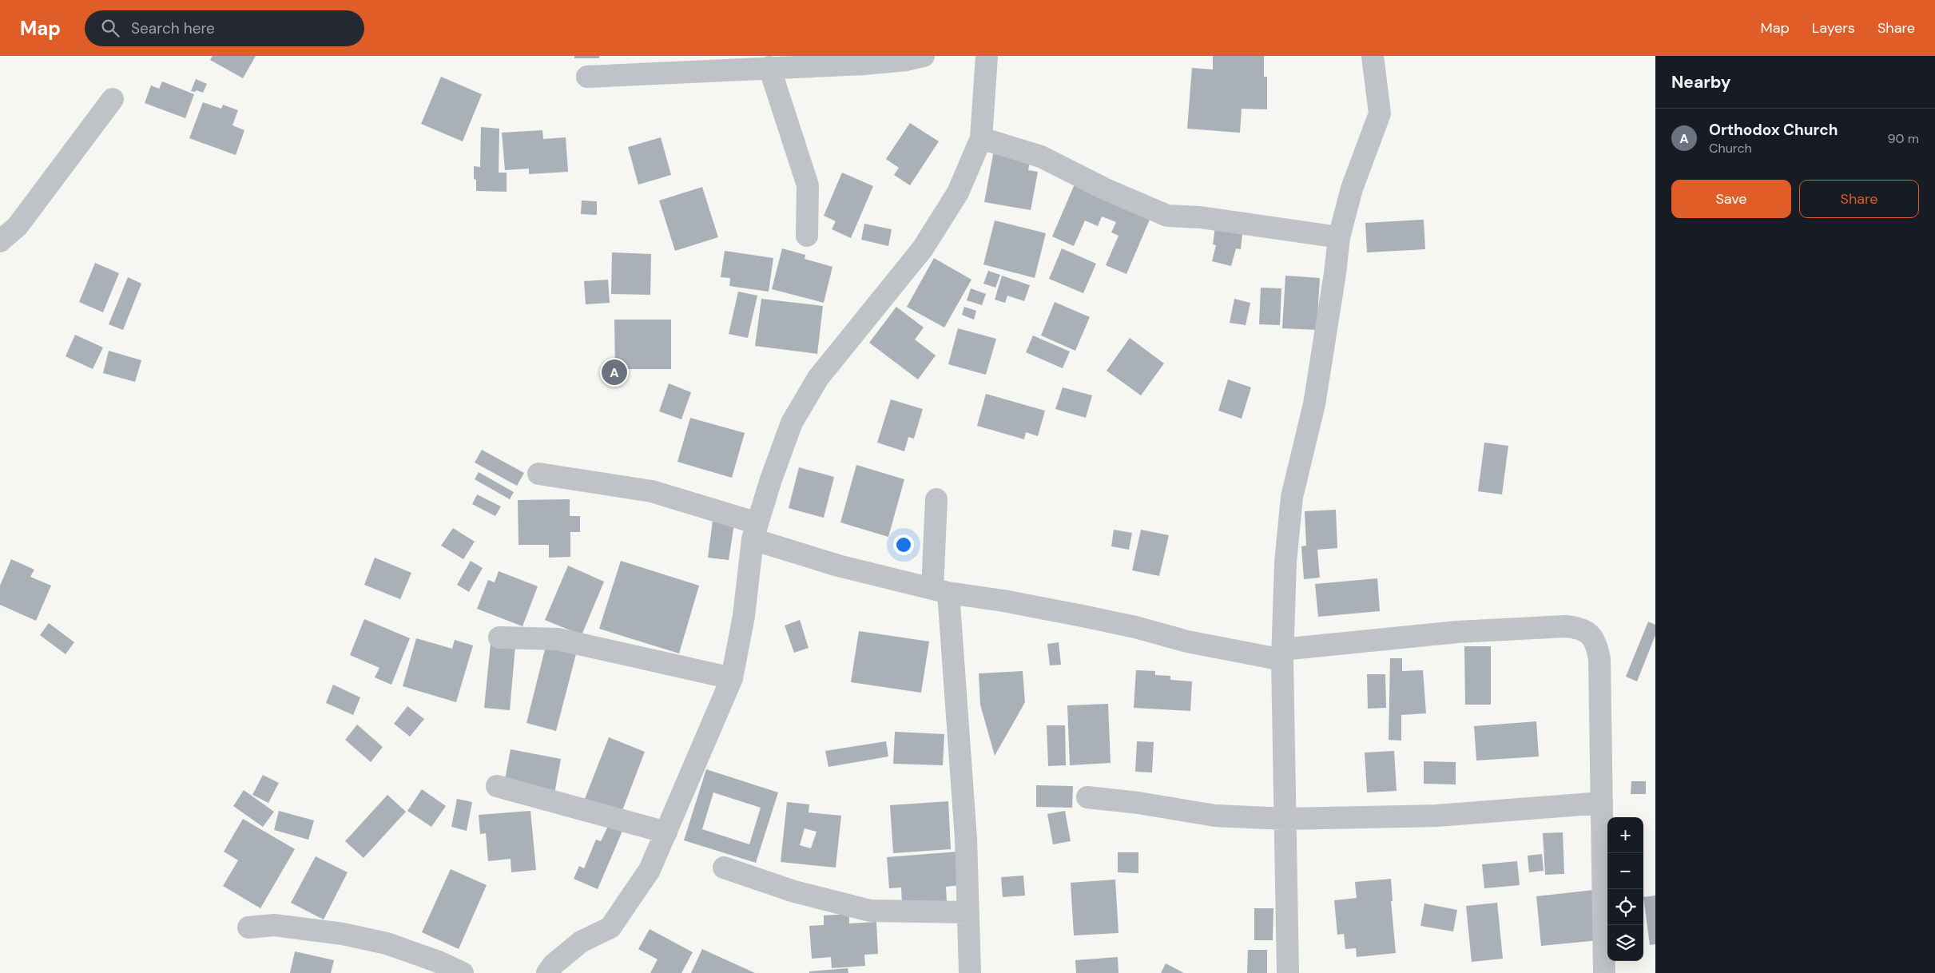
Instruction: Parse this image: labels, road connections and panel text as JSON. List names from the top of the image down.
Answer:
{
  "page": {
    "header": "Map",
    "search": "Search here",
    "nav": ["Map", "Layers", "Share"],
    "heading": "Nearby",
    "list": [
      {
        "mark": "A",
        "name": "Orthodox Church",
        "note": "Church",
        "value": "90 m"
      }
    ],
    "buttons": ["Save", "Share"],
    "pins": "A",
    "map_buttons": ["+", "−"]
  }
}
